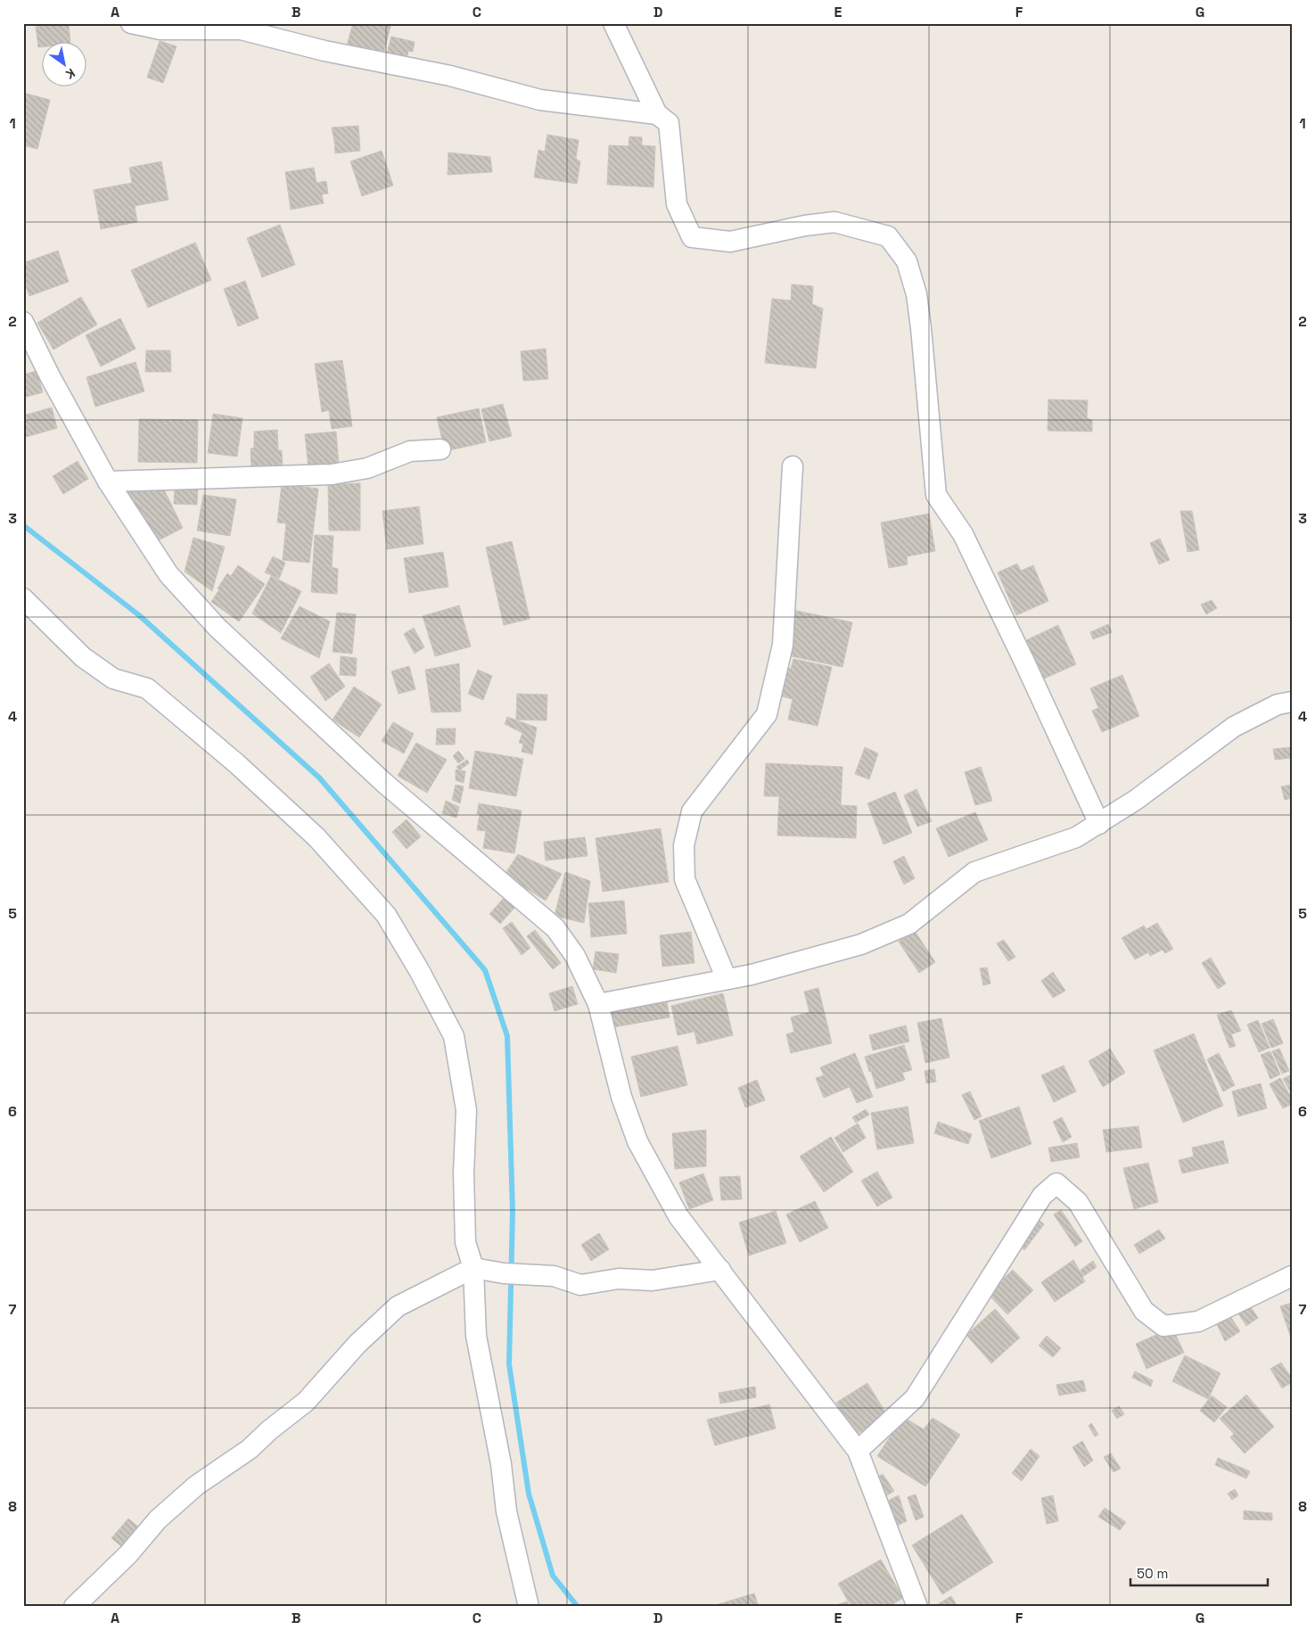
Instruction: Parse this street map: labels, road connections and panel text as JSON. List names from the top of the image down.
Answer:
{
  "scale_bar": "50 m",
  "north": "bottom right",
  "grid": {
    "columns": [
      "A",
      "B",
      "C",
      "D",
      "E",
      "F",
      "G"
    ],
    "rows": [
      "1",
      "2",
      "3",
      "4",
      "5",
      "6",
      "7",
      "8"
    ]
  }
}
